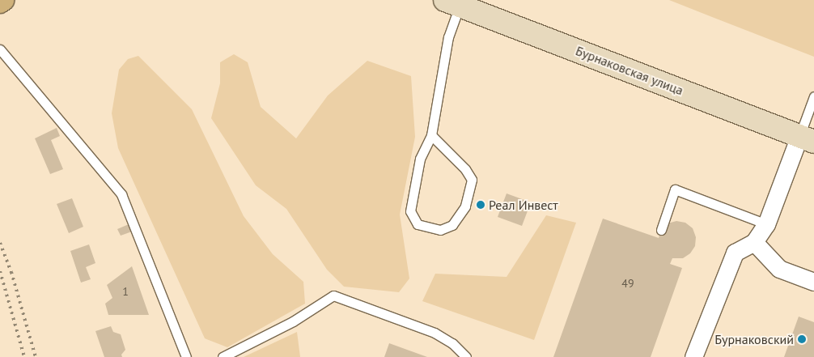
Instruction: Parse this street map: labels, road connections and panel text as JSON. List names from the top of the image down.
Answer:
{
  "streets": {
    "main road": ["Бурнаковская улица"]
  },
  "places": ["Реал Инвест", "Бурнаковский"],
  "house_numbers": ["49", "1"]
}
